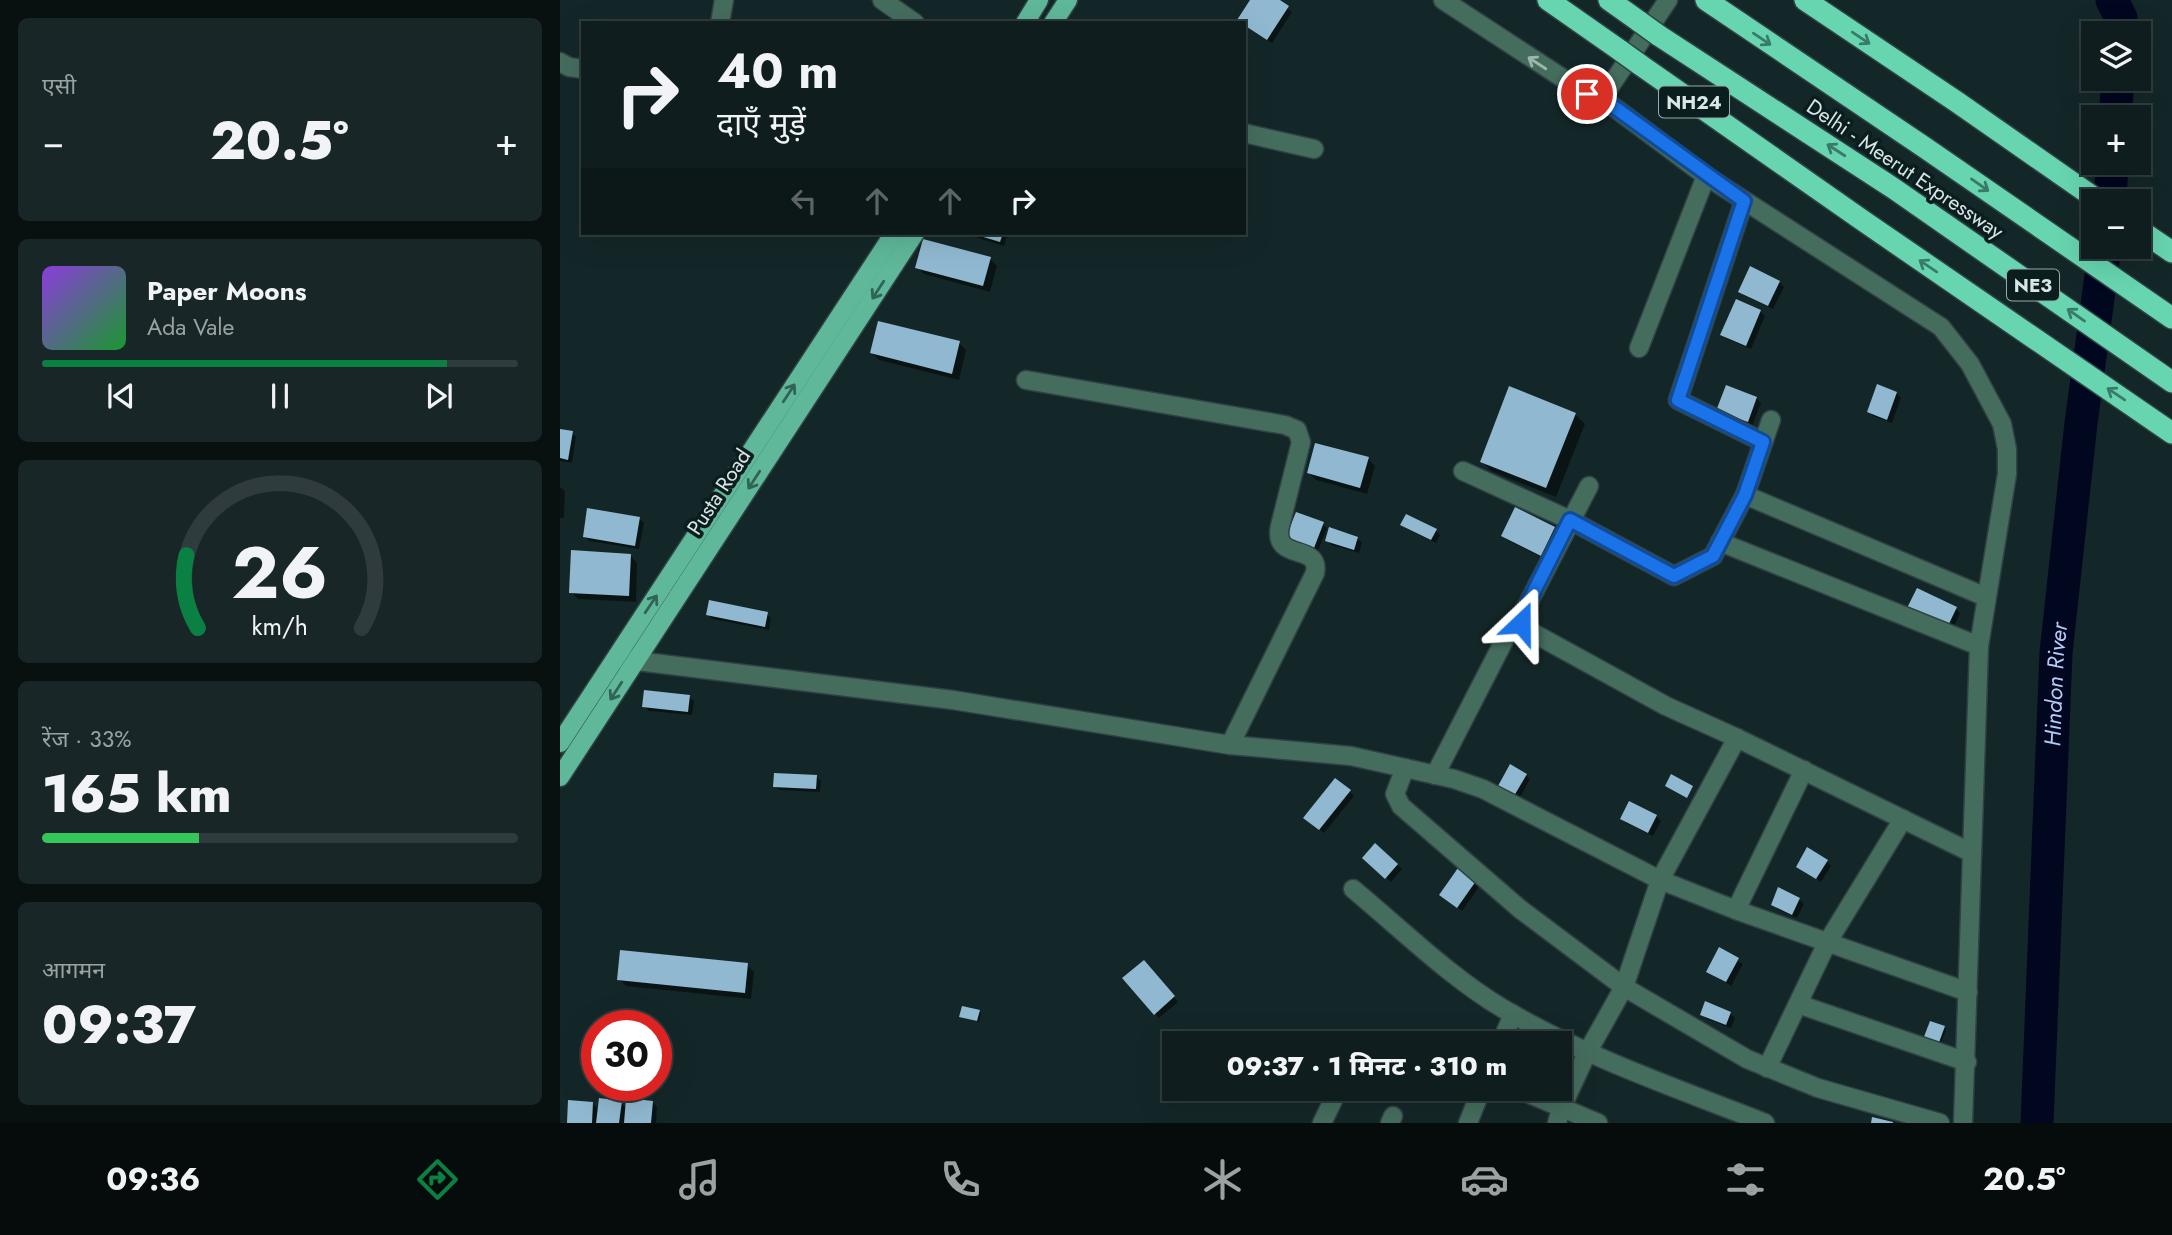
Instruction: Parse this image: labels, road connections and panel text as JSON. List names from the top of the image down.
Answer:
{
  "streets": {
    "highway": ["NH24", "Delhi - Meerut Expressway", "NE3"],
    "main road": ["Pusta Road"]
  },
  "water": ["Hindon River"],
  "page": {
    "tile": [
      "एसी",
      ["रेंज · 33%", "165 km"],
      ["आगमन", "09:37"]
    ],
    "map_buttons": ["+", "−"],
    "turn": ["40 m", "दाएँ मुड़ें"],
    "heat": ["−", "20.5°", "+"],
    "song": ["Paper Moons", "Ada Vale"],
    "limit": "30",
    "trip": "09:37 · 1 मिनट · 310 m",
    "tabs": ["09:36", "20.5°"],
    "gauge": ["26", "km/h"]
  }
}
